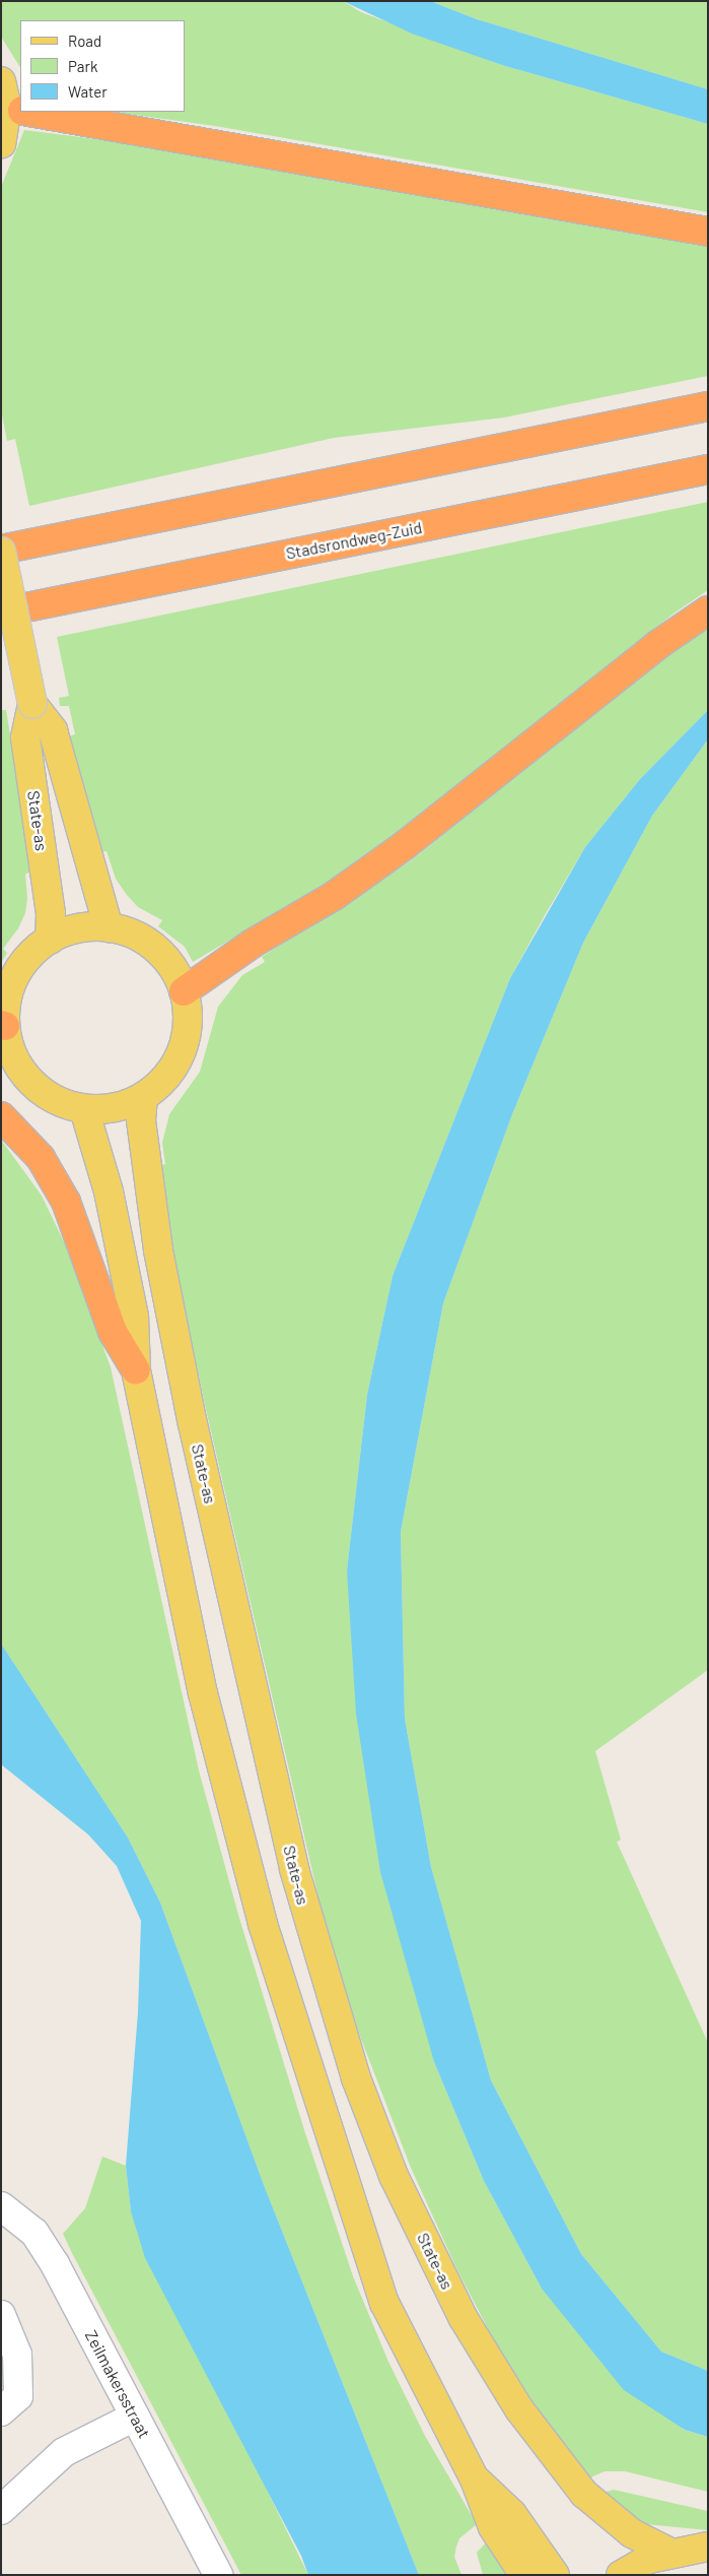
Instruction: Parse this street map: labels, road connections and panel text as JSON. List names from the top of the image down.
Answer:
{
  "streets": {
    "highway": ["Stadsrondweg-Zuid"],
    "main road": ["State-as"],
    "street": ["Zeilmakersstraat"]
  },
  "legend": ["Road", "Park", "Water"]
}
